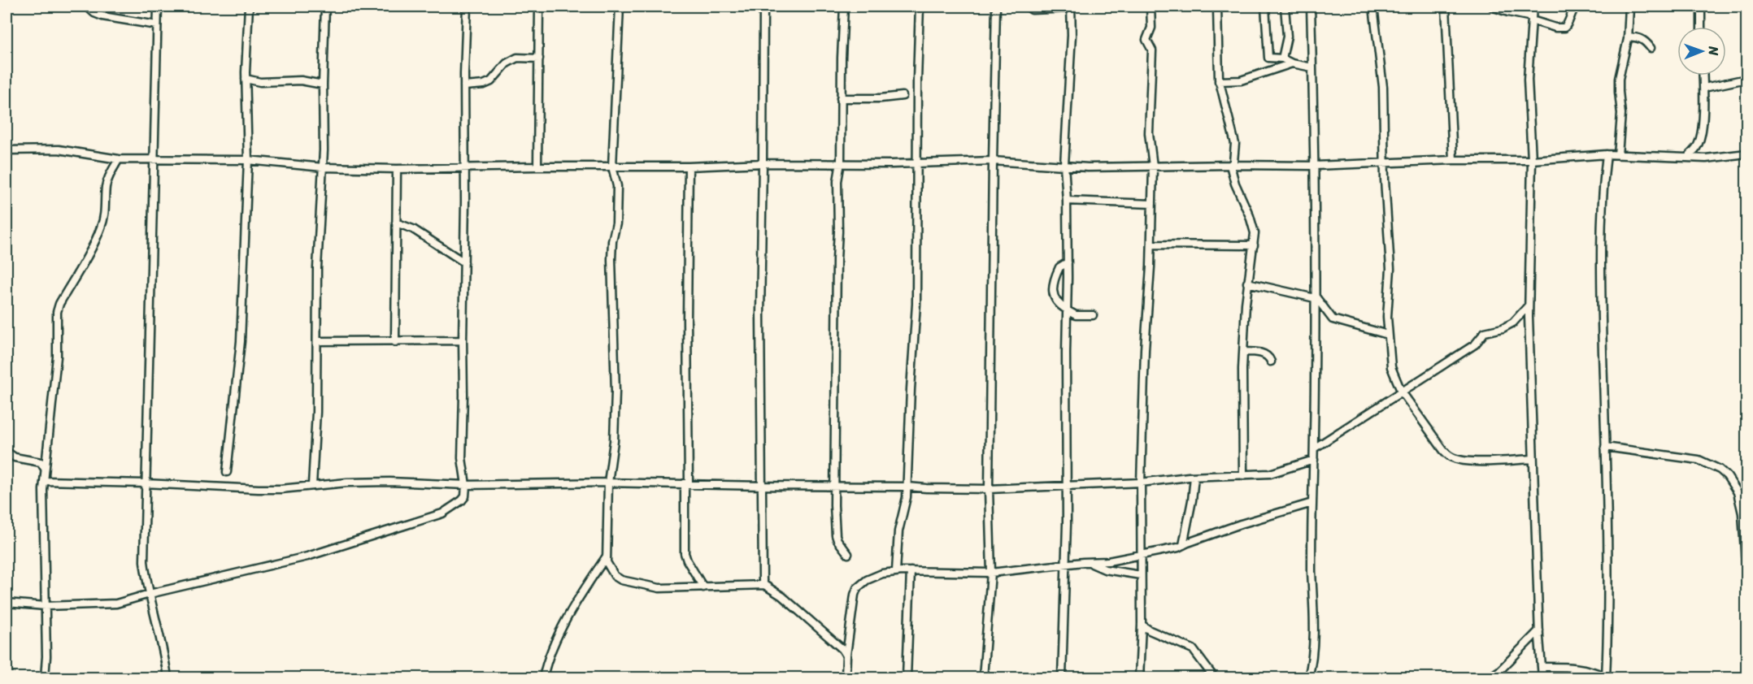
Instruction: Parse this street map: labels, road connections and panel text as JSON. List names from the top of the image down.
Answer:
{
  "north": "right"
}
